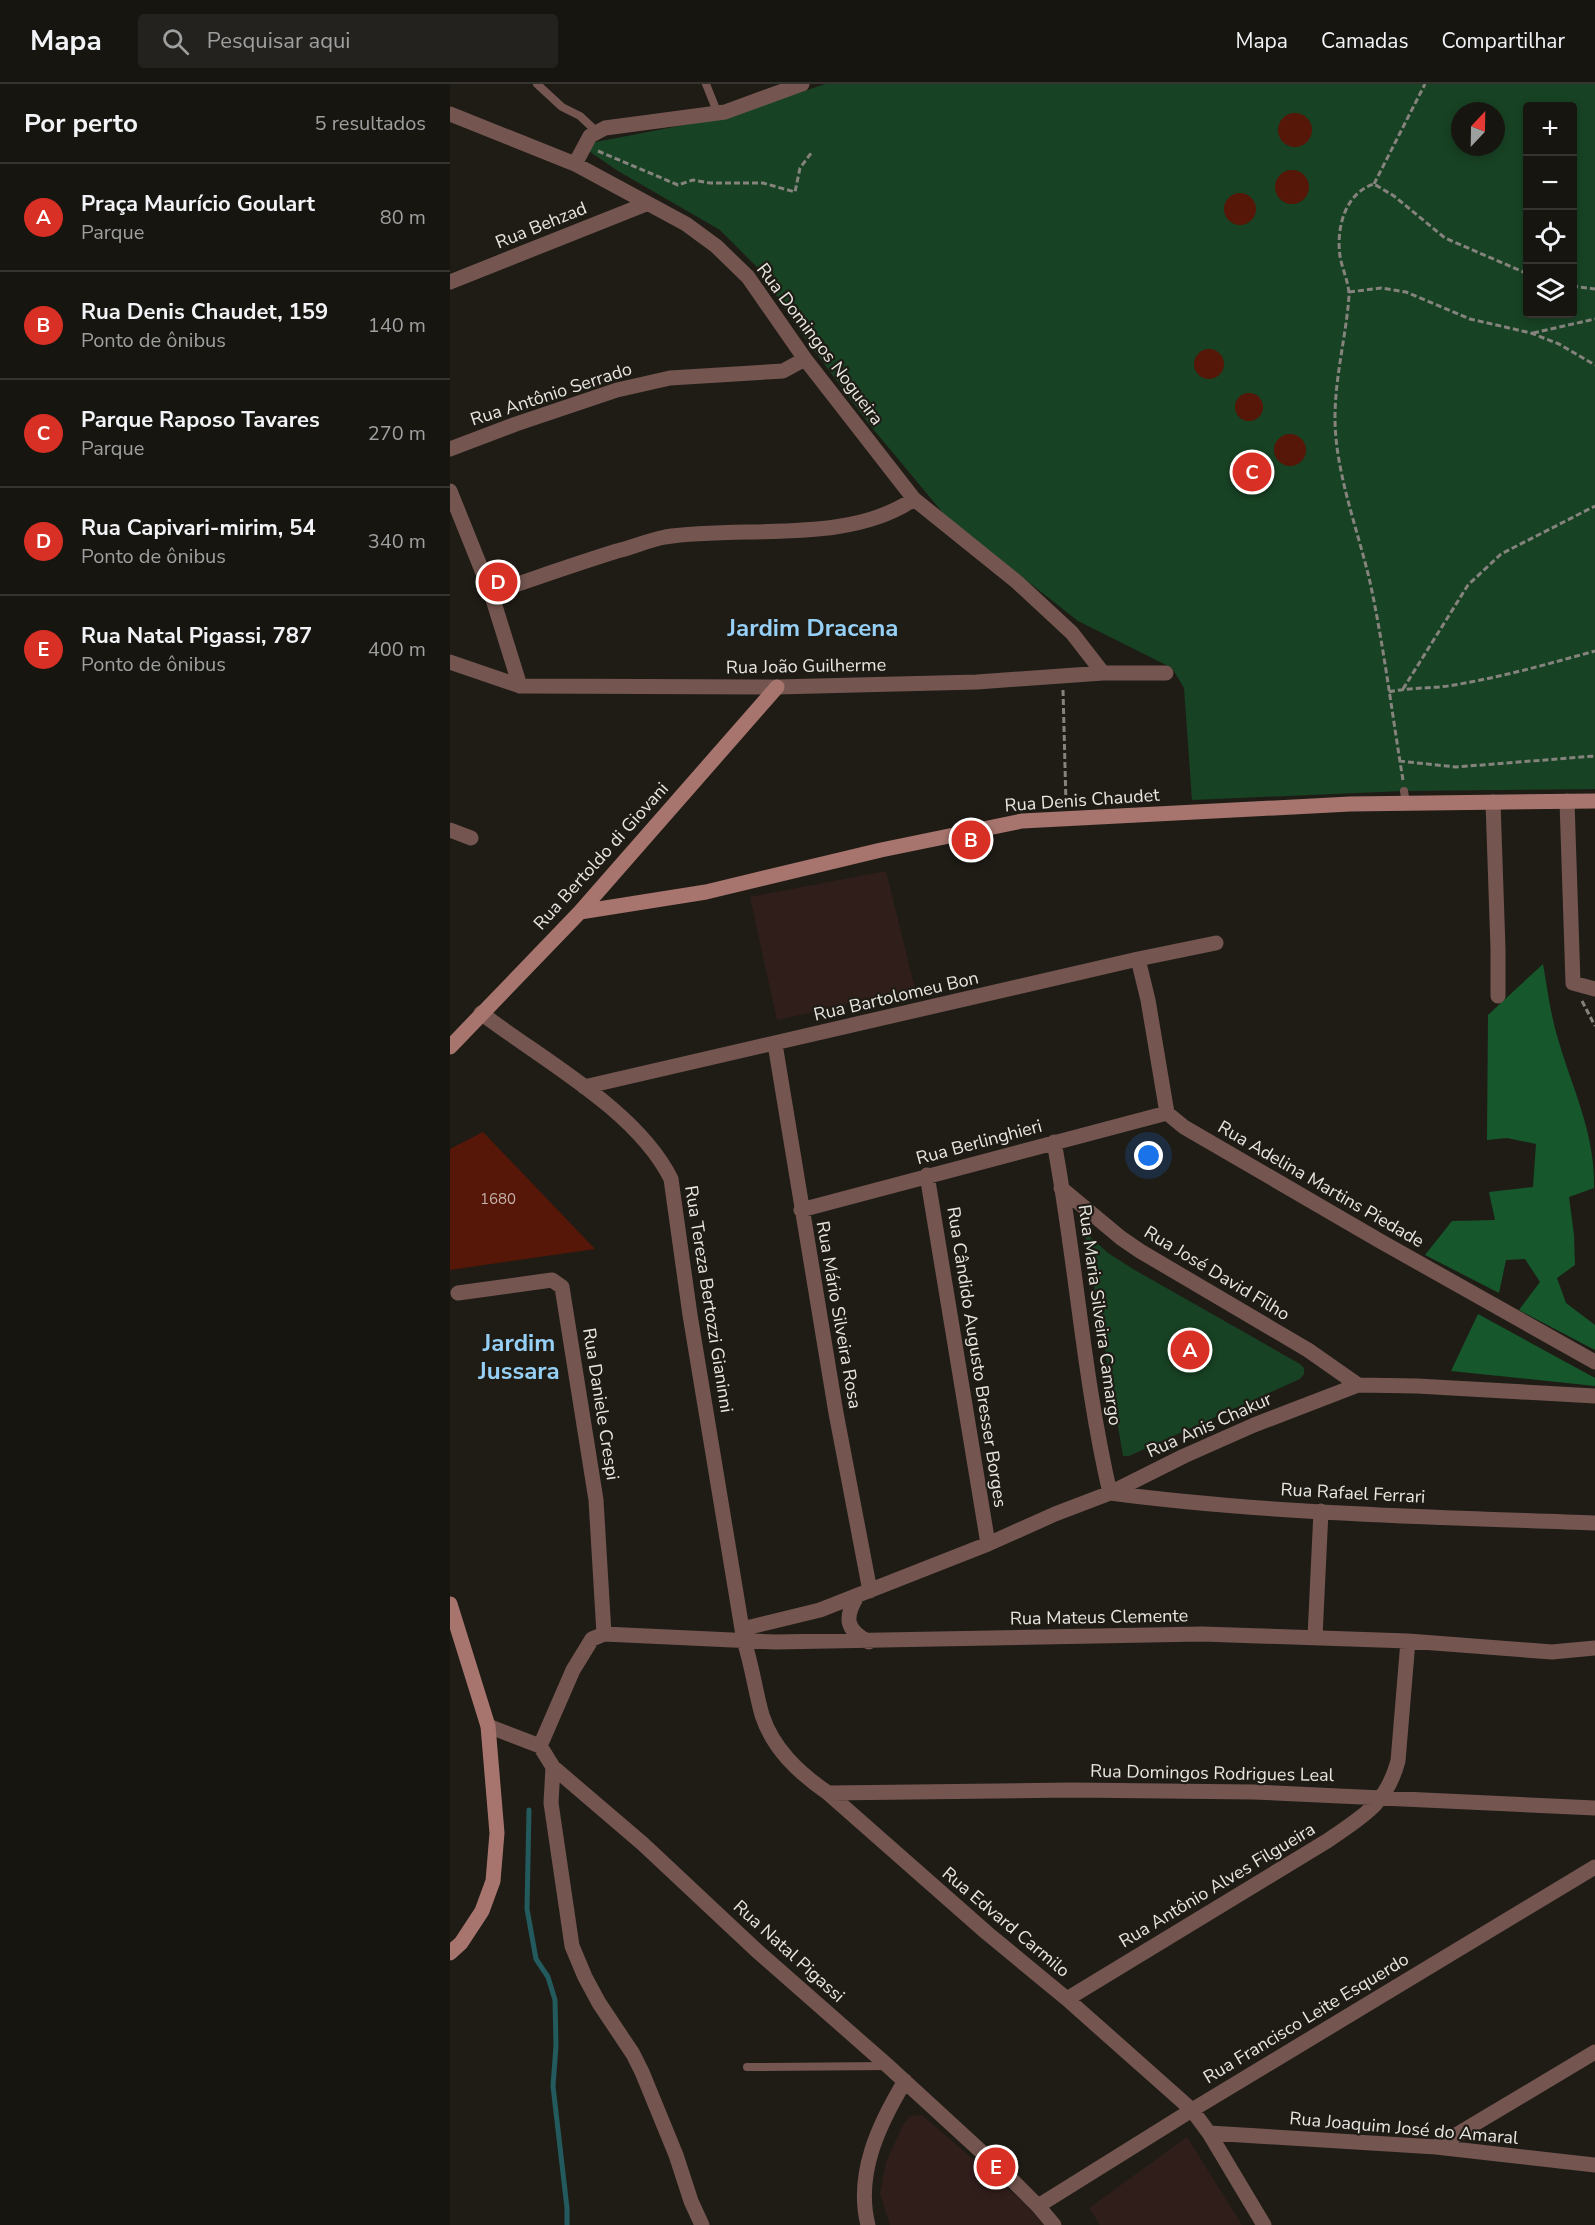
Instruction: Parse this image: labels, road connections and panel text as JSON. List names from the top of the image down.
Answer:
{
  "streets": {
    "street": [
      "Rua Behzad",
      "Rua Domingos Nogueira",
      "Rua Antônio Serrado",
      "Rua João Guilherme",
      "Rua Denis Chaudet",
      "Rua Bertoldo di Giovani",
      "Rua Bartolomeu Bon",
      "Rua Berlinghieri",
      "Rua Adelina Martins Piedade",
      "Rua José David Filho",
      "Rua Tereza Bertozzi Gianinni",
      "Rua Mário Silveira Rosa",
      "Rua Maria Silveira Camargo",
      "Rua Cândido Augusto Bresser Borges",
      "Rua Daniele Crespi",
      "Rua Anis Chakur",
      "Rua Rafael Ferrari",
      "Rua Mateus Clemente",
      "Rua Domingos Rodrigues Leal",
      "Rua Antônio Alves Filgueira",
      "Rua Edvard Carmilo",
      "Rua Natal Pigassi",
      "Rua Francisco Leite Esquerdo",
      "Rua Joaquim José do Amaral"
    ]
  },
  "crossings": [
    ["Rua Behzad", "Rua Domingos Nogueira"],
    ["Rua Domingos Nogueira", "Rua Antônio Serrado"],
    ["Rua Domingos Nogueira", "Rua João Guilherme"],
    ["Rua João Guilherme", "Rua Bertoldo di Giovani"],
    ["Rua Denis Chaudet", "Rua Bertoldo di Giovani"],
    ["Rua Bertoldo di Giovani", "Rua Tereza Bertozzi Gianinni"],
    ["Rua Bartolomeu Bon", "Rua Tereza Bertozzi Gianinni"],
    ["Rua Bartolomeu Bon", "Rua Mário Silveira Rosa"],
    ["Rua Berlinghieri", "Rua Adelina Martins Piedade"],
    ["Rua Berlinghieri", "Rua Mário Silveira Rosa"],
    ["Rua Berlinghieri", "Rua Maria Silveira Camargo"],
    ["Rua Berlinghieri", "Rua Cândido Augusto Bresser Borges"],
    ["Rua José David Filho", "Rua Maria Silveira Camargo"],
    ["Rua José David Filho", "Rua Anis Chakur"],
    ["Rua Tereza Bertozzi Gianinni", "Rua Anis Chakur"],
    ["Rua Tereza Bertozzi Gianinni", "Rua Mateus Clemente"],
    ["Rua Tereza Bertozzi Gianinni", "Rua Edvard Carmilo"],
    ["Rua Mário Silveira Rosa", "Rua Anis Chakur"],
    ["Rua Maria Silveira Camargo", "Rua Anis Chakur"],
    ["Rua Maria Silveira Camargo", "Rua Rafael Ferrari"],
    ["Rua Cândido Augusto Bresser Borges", "Rua Anis Chakur"],
    ["Rua Daniele Crespi", "Rua Mateus Clemente"],
    ["Rua Anis Chakur", "Rua Rafael Ferrari"],
    ["Rua Anis Chakur", "Rua Mateus Clemente"],
    ["Rua Anis Chakur", "Rua Edvard Carmilo"],
    ["Rua Mateus Clemente", "Rua Edvard Carmilo"],
    ["Rua Domingos Rodrigues Leal", "Rua Antônio Alves Filgueira"],
    ["Rua Domingos Rodrigues Leal", "Rua Edvard Carmilo"],
    ["Rua Antônio Alves Filgueira", "Rua Edvard Carmilo"],
    ["Rua Edvard Carmilo", "Rua Francisco Leite Esquerdo"],
    ["Rua Edvard Carmilo", "Rua Joaquim José do Amaral"],
    ["Rua Natal Pigassi", "Rua Francisco Leite Esquerdo"]
  ],
  "districts": ["Jardim Dracena", "Jardim Jussara"],
  "house_numbers": ["1680"],
  "north": "top",
  "page": {
    "header": "Mapa",
    "search": "Pesquisar aqui",
    "nav": ["Mapa", "Camadas", "Compartilhar"],
    "heading": ["Por perto", "5 resultados"],
    "map_buttons": ["+", "−"],
    "list": [
      {
        "mark": "A",
        "name": "Praça Maurício Goulart",
        "note": "Parque",
        "value": "80 m"
      },
      {
        "mark": "B",
        "name": "Rua Denis Chaudet, 159",
        "note": "Ponto de ônibus",
        "value": "140 m"
      },
      {
        "mark": "C",
        "name": "Parque Raposo Tavares",
        "note": "Parque",
        "value": "270 m"
      },
      {
        "mark": "D",
        "name": "Rua Capivari-mirim, 54",
        "note": "Ponto de ônibus",
        "value": "340 m"
      },
      {
        "mark": "E",
        "name": "Rua Natal Pigassi, 787",
        "note": "Ponto de ônibus",
        "value": "400 m"
      }
    ],
    "pins": [
      "C",
      "D",
      "B",
      "A",
      "E"
    ]
  }
}
